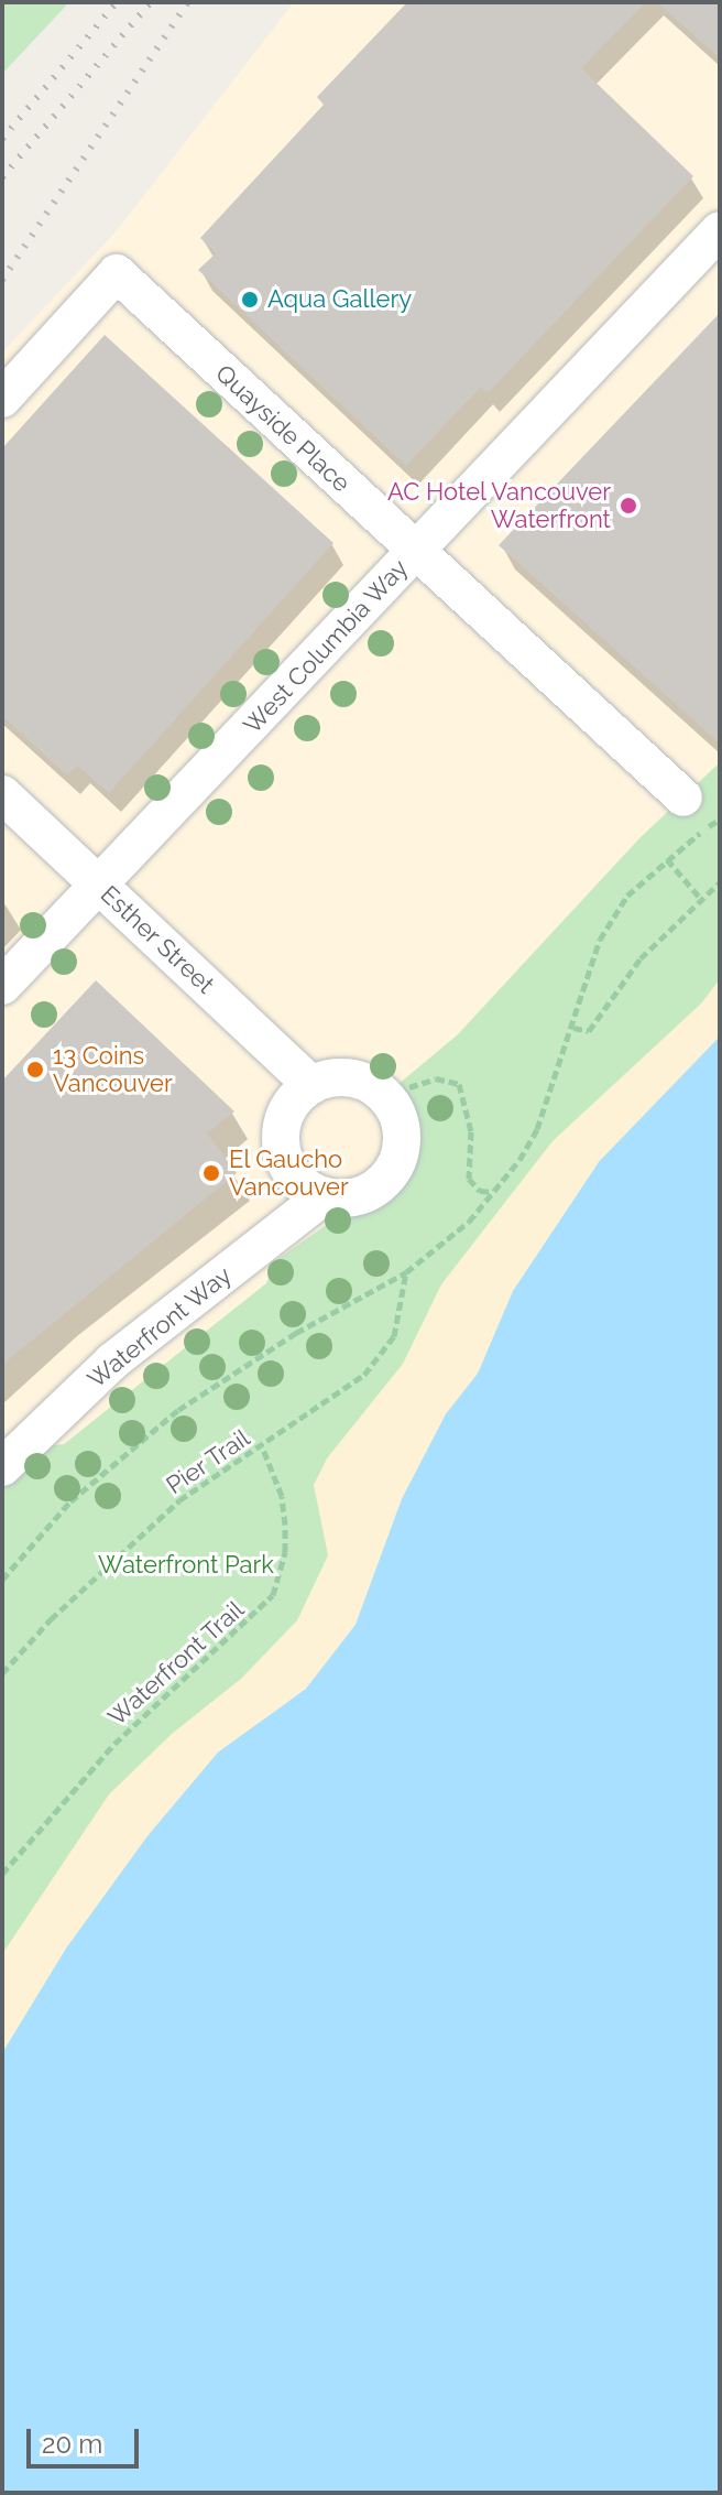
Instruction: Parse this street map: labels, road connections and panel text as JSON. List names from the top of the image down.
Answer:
{
  "streets": {
    "street": [
      "Quayside Place",
      "West Columbia Way",
      "Esther Street",
      "Waterfront Way"
    ],
    "path": ["Pier Trail", "Waterfront Trail"]
  },
  "crossings": [
    ["Quayside Place", "West Columbia Way"],
    ["West Columbia Way", "Esther Street"],
    ["Esther Street", "Waterfront Way"],
    ["Pier Trail", "Waterfront Trail"]
  ],
  "parks": ["Waterfront Park"],
  "places": [
    "Aqua Gallery",
    "AC Hotel Vancouver Waterfront",
    "13 Coins Vancouver",
    "El Gaucho Vancouver"
  ],
  "scale_bar": "20 m"
}
